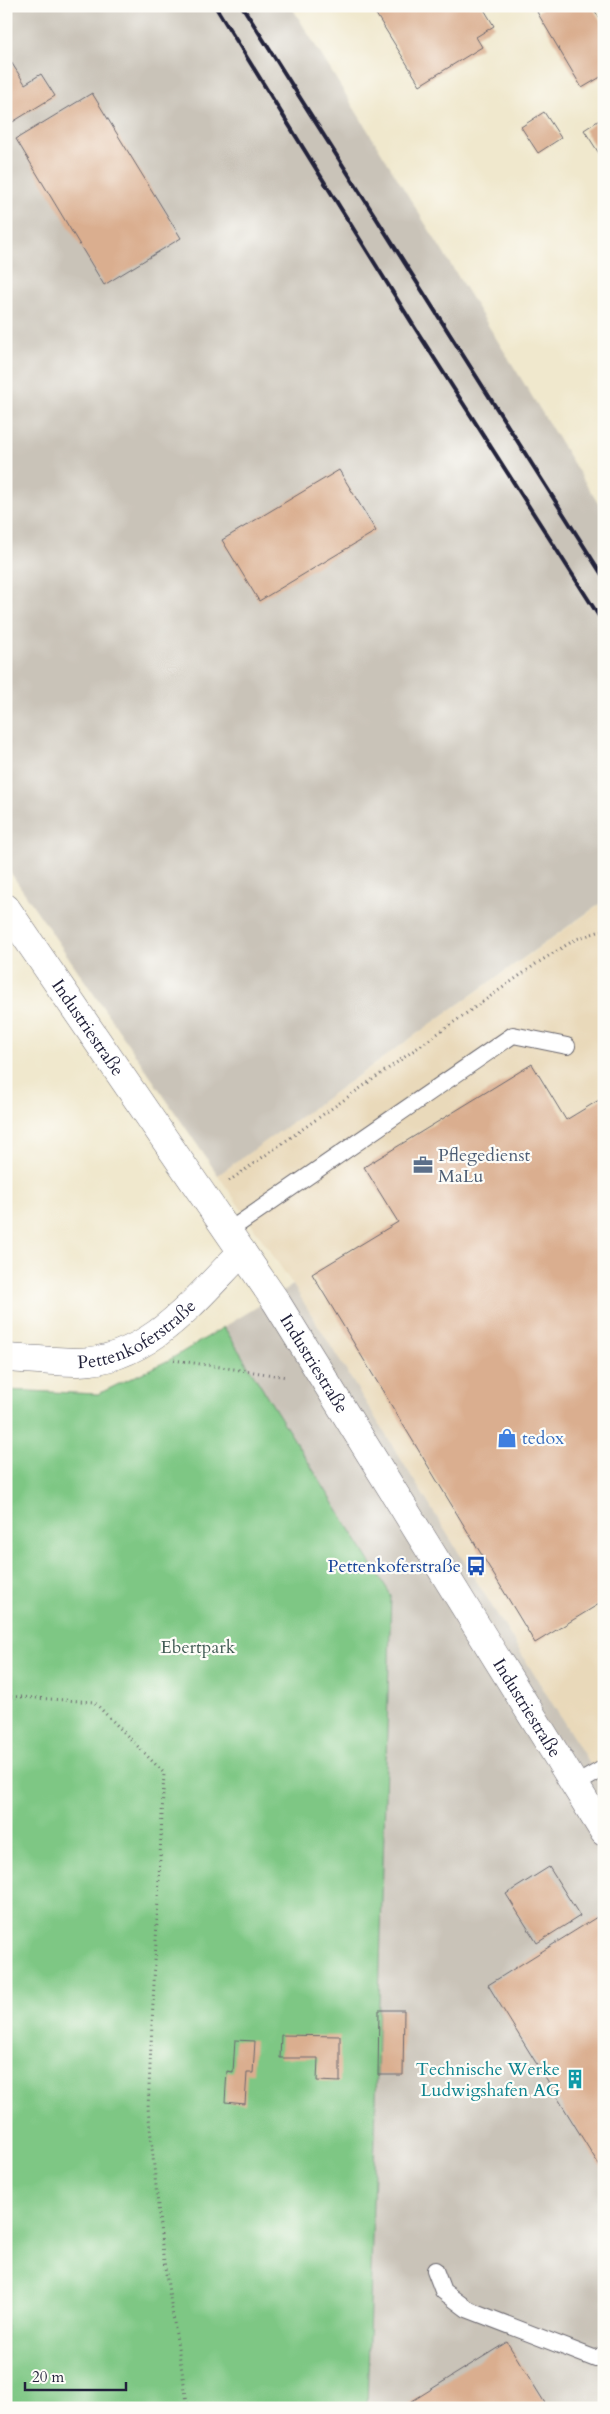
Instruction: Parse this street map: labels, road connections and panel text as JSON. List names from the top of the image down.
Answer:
{
  "streets": {
    "street": ["Industriestraße", "Pettenkoferstraße"]
  },
  "crossings": [
    ["Industriestraße", "Pettenkoferstraße"]
  ],
  "parks": ["Ebertpark"],
  "places": {
    "office": ["Pflegedienst MaLu"],
    "shop": ["tedox"],
    "bus stop": ["Pettenkoferstraße"],
    "building": ["Technische Werke Ludwigshafen AG"]
  },
  "scale_bar": "20 m"
}
